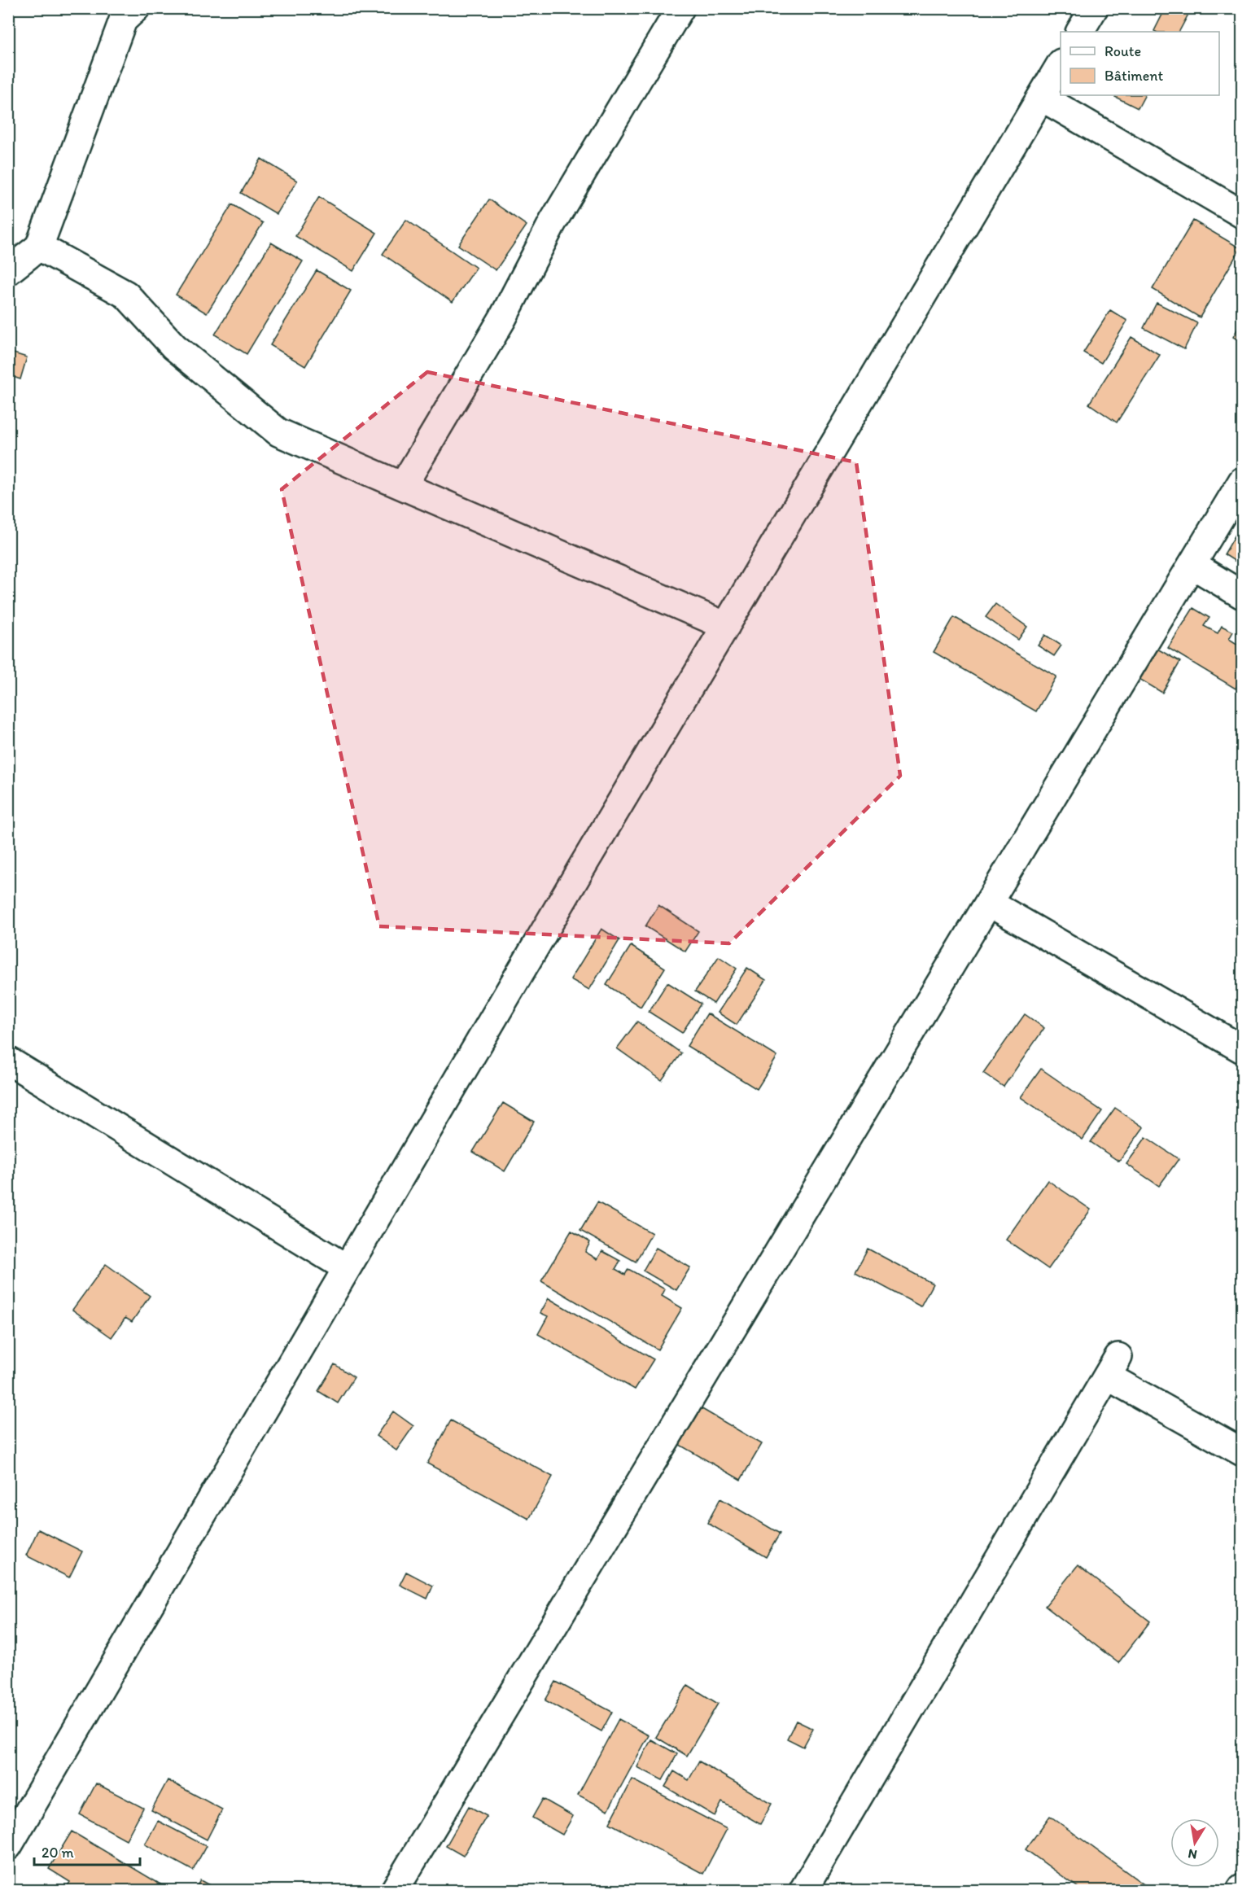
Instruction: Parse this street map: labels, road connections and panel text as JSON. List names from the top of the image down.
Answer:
{
  "legend": ["Route", "Bâtiment"],
  "scale_bar": "20 m",
  "north": "bottom"
}
